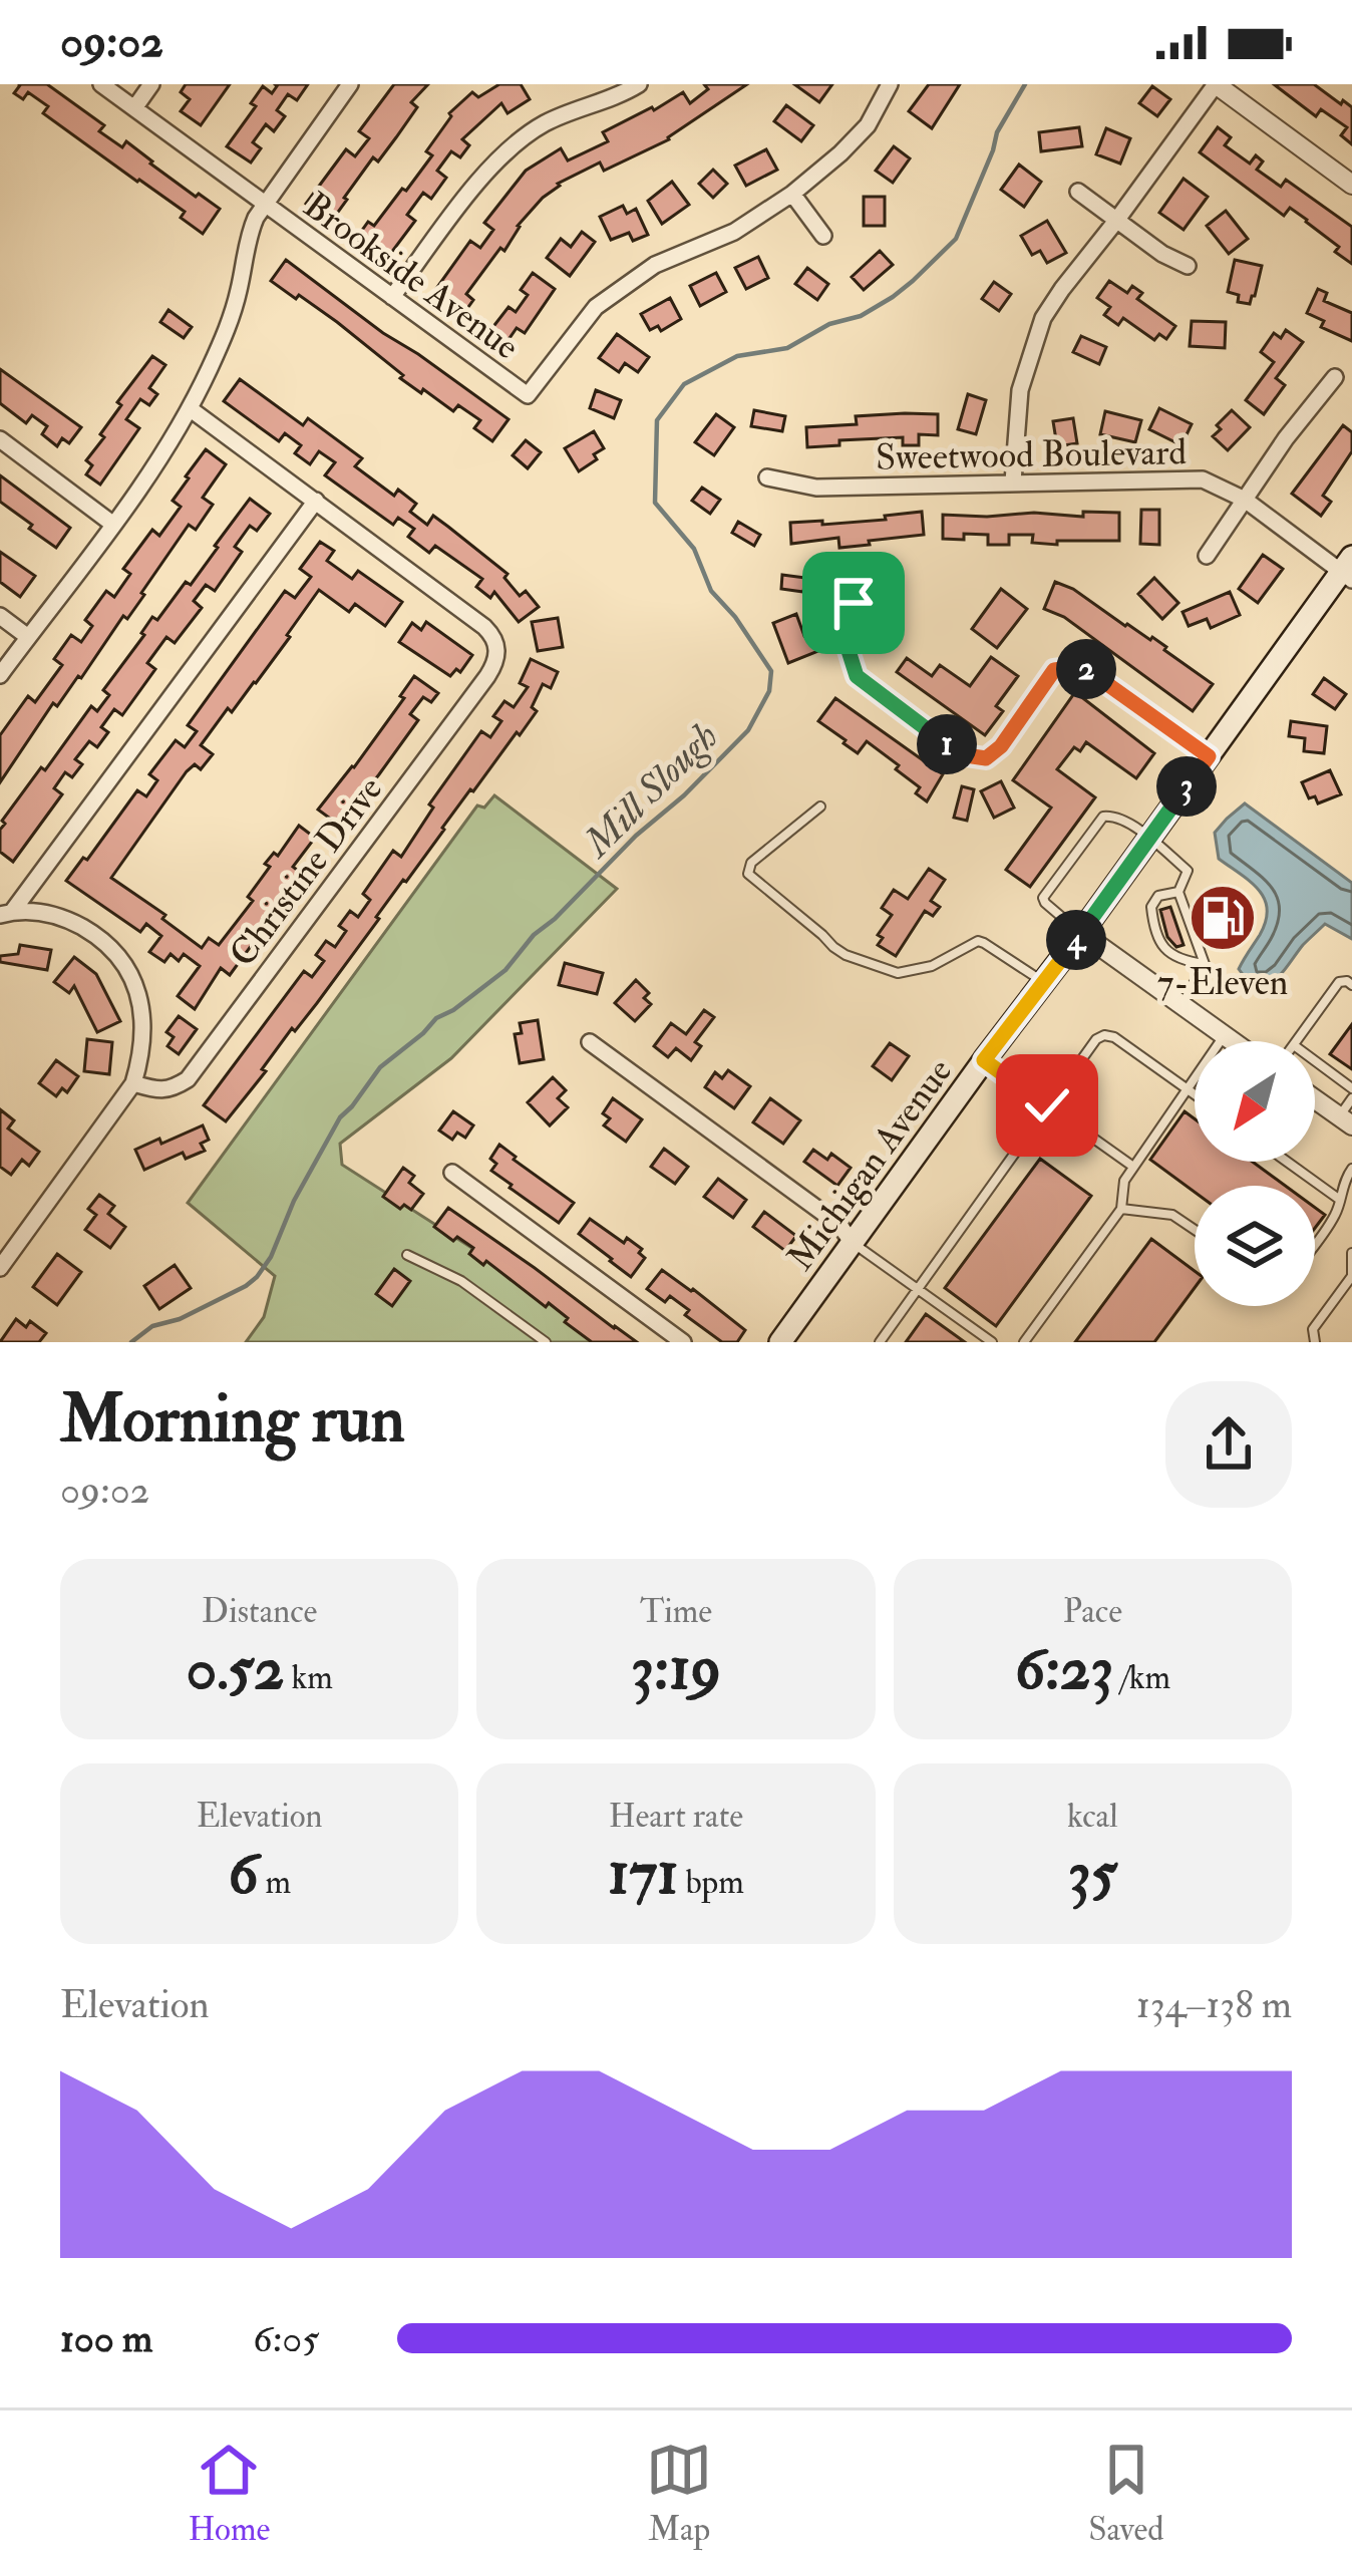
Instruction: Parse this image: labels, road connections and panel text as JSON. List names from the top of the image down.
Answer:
{
  "streets": {
    "main road": ["Michigan Avenue"],
    "street": ["Brookside Avenue", "Sweetwood Boulevard", "Christine Drive"]
  },
  "crossings": [
    ["Sweetwood Boulevard", "Michigan Avenue"]
  ],
  "water": ["Mill Slough"],
  "places": {
    "fuel station": ["7-Eleven"]
  },
  "north": "bottom left",
  "page": {
    "status": "09:02",
    "pins": [
      "2",
      "1",
      "3",
      "4"
    ],
    "heading": ["Morning run", "09:02"],
    "stats": [
      ["Distance", "0.52 km"],
      ["Time", "3:19"],
      ["Pace", "6:23 /km"],
      ["Elevation", "6 m"],
      ["Heart rate", "171 bpm"],
      ["kcal", "35"]
    ],
    "chart": ["Elevation", "134–138 m"],
    "list": [
      {
        "name": "100 m",
        "note": "6:05"
      }
    ],
    "tabs": ["Home", "Map", "Saved"]
  }
}
